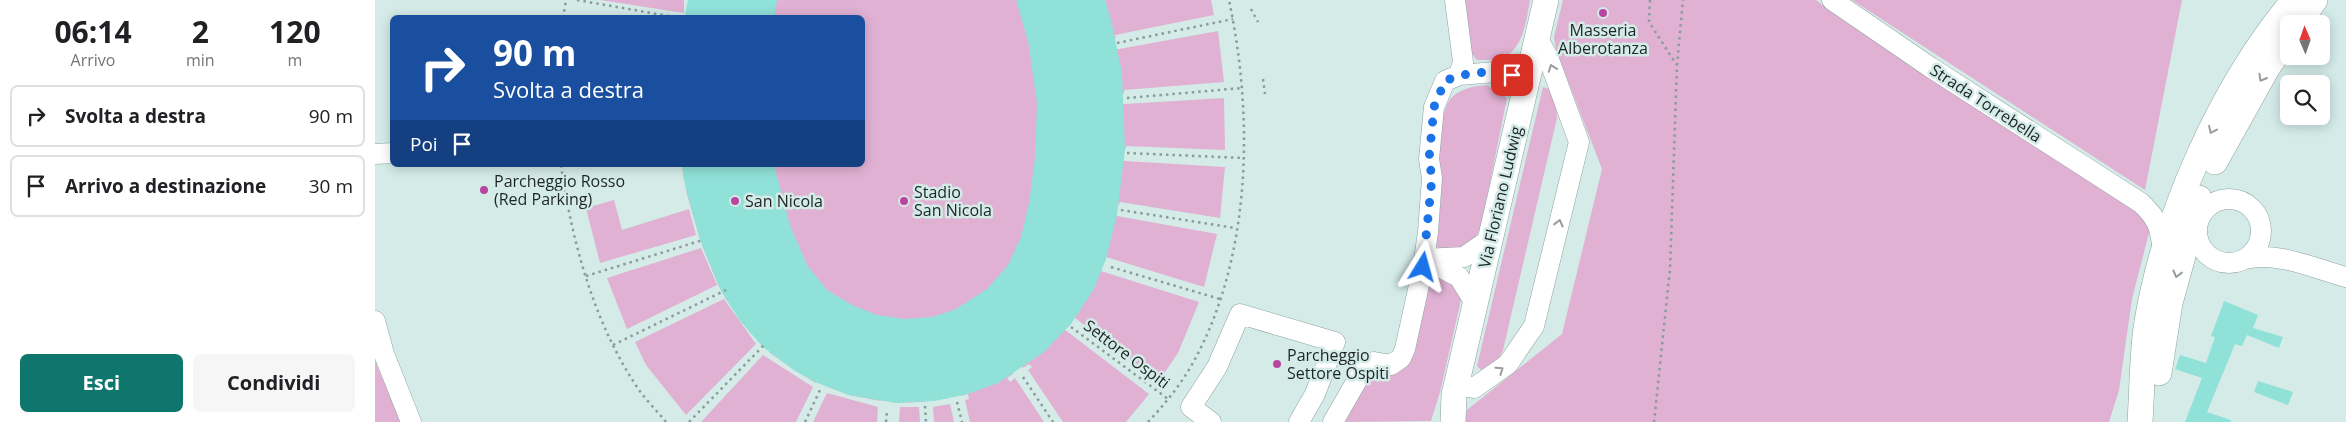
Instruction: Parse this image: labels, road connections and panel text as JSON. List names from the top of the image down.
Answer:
{
  "streets": {
    "main road": ["Via Floriano Ludwig"],
    "street": ["Strada Torrebella"],
    "path": ["Settore Ospiti"]
  },
  "places": [
    "Masseria Alberotanza",
    "Parcheggio Rosso (Red Parking)",
    "San Nicola",
    "Stadio San Nicola",
    "Parcheggio Settore Ospiti"
  ],
  "north": "top",
  "page": {
    "eta": [
      "06:14",
      "Arrivo",
      "2",
      "min",
      "120",
      "m"
    ],
    "turn": ["90 m", "Svolta a destra"],
    "list": [
      {
        "name": "Svolta a destra",
        "value": "90 m"
      },
      {
        "name": "Arrivo a destinazione",
        "value": "30 m"
      }
    ],
    "then": "Poi",
    "buttons": ["Esci", "Condividi"]
  }
}
